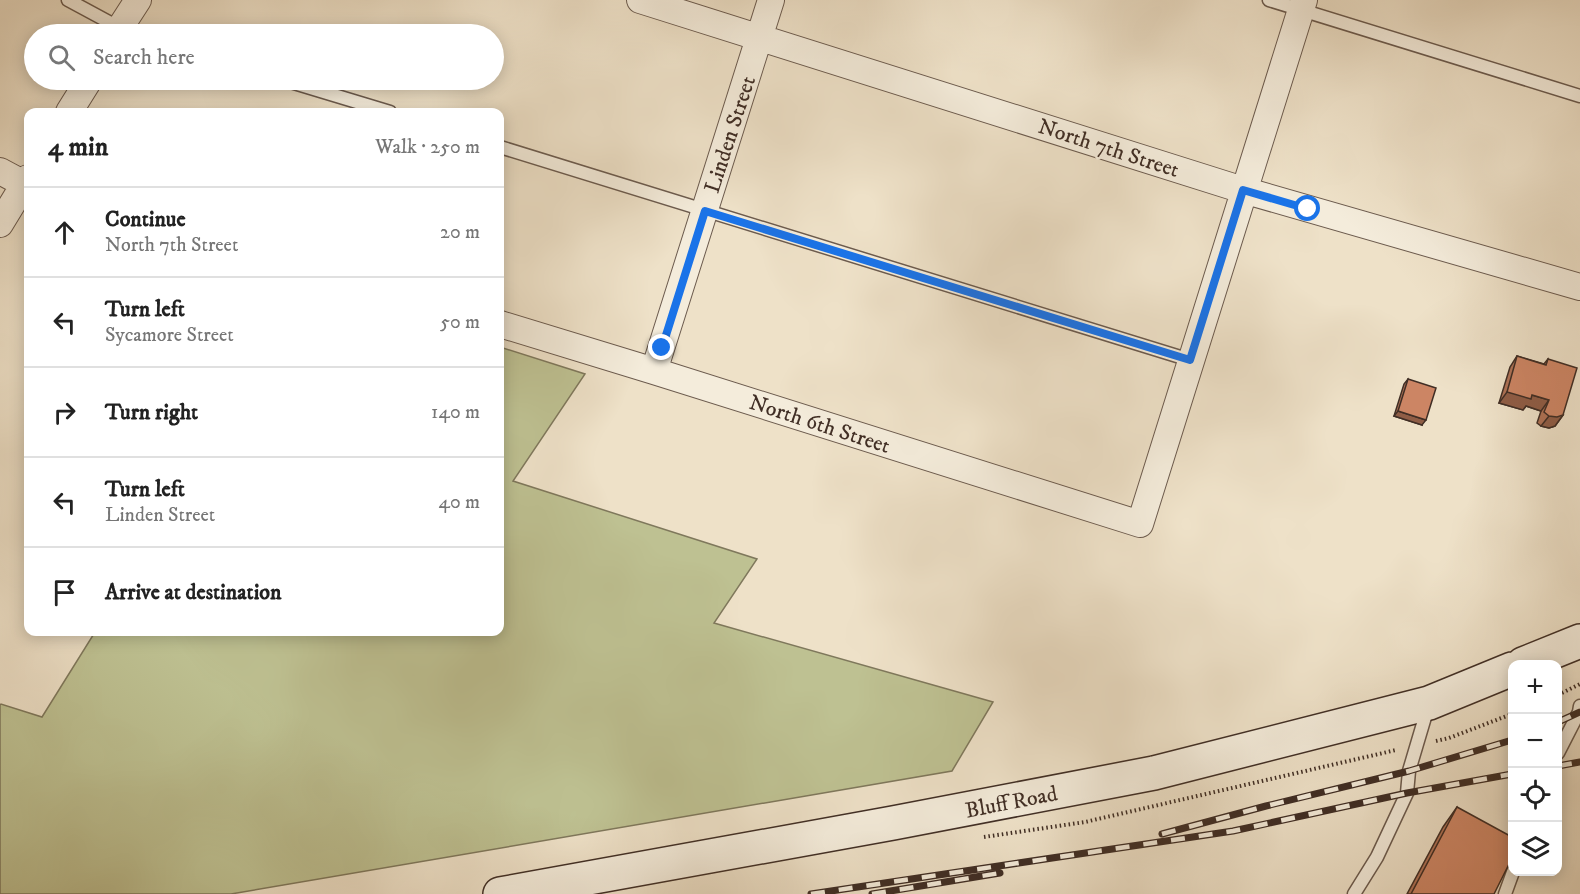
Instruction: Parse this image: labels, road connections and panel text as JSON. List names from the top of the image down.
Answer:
{
  "streets": {
    "main road": ["Bluff Road"],
    "street": ["Linden Street", "North 7th Street", "North 6th Street"]
  },
  "crossings": [
    ["Linden Street", "North 7th Street"],
    ["Linden Street", "North 6th Street"]
  ],
  "page": {
    "search": "Search here",
    "heading": ["4 min", "Walk · 250 m"],
    "list": [
      ["Continue", "North 7th Street", "20 m"],
      ["Turn left", "Sycamore Street", "50 m"],
      ["Turn right", "140 m"],
      ["Turn left", "Linden Street", "40 m"],
      "Arrive at destination"
    ],
    "map_buttons": ["+", "−"]
  }
}
